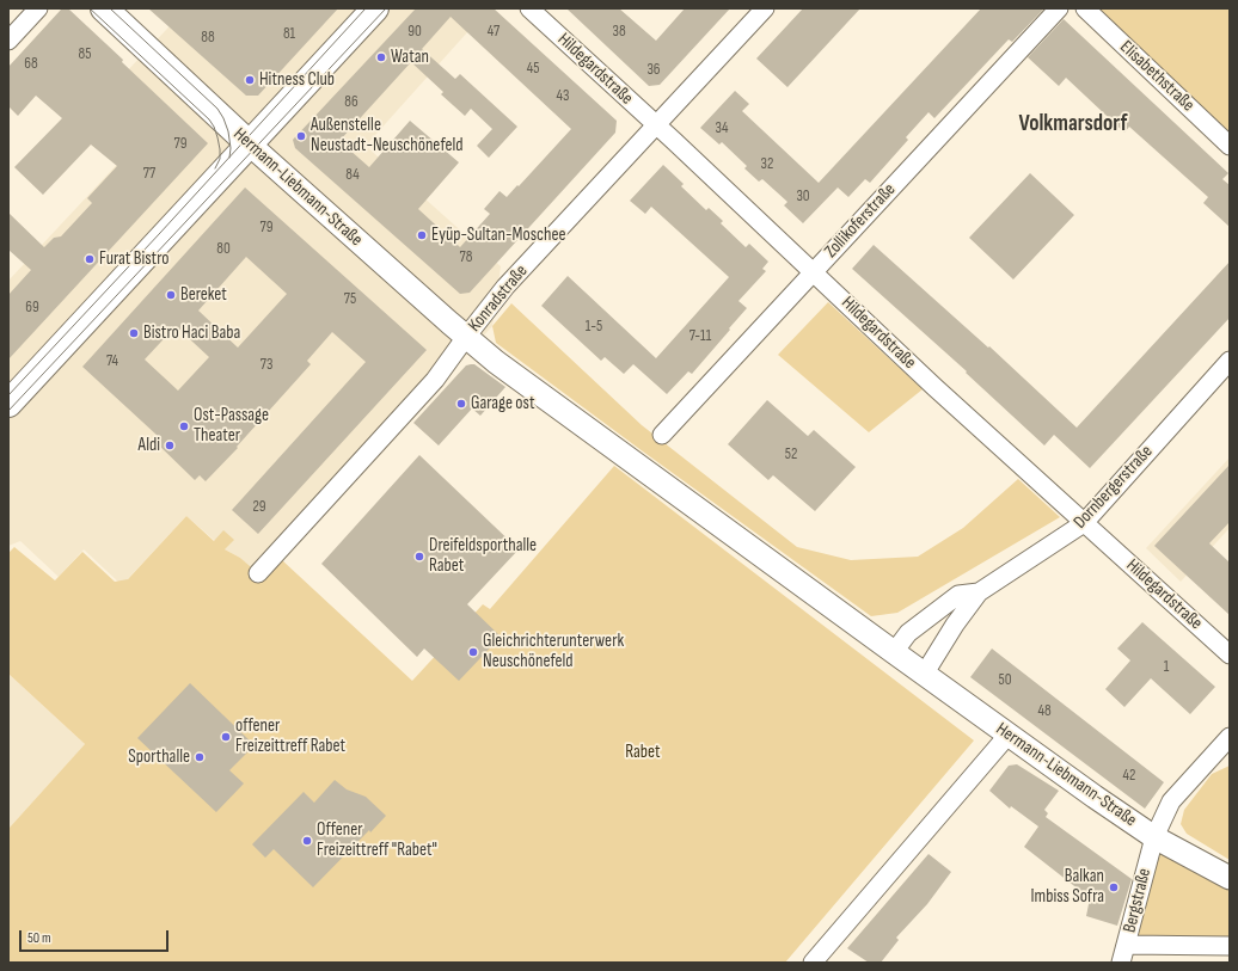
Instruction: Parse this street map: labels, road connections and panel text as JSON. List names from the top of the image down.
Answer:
{
  "streets": {
    "main road": ["Hermann-Liebmann-Straße"],
    "street": [
      "Hildegardstraße",
      "Elisabethstraße",
      "Zollikoferstraße",
      "Konradstraße",
      "Dornbergerstraße",
      "Bergstraße"
    ]
  },
  "crossings": [
    ["Hildegardstraße", "Zollikoferstraße"],
    ["Hildegardstraße", "Konradstraße"],
    ["Hildegardstraße", "Dornbergerstraße"],
    ["Hermann-Liebmann-Straße", "Konradstraße"],
    ["Hermann-Liebmann-Straße", "Dornbergerstraße"],
    ["Hermann-Liebmann-Straße", "Bergstraße"]
  ],
  "districts": ["Volkmarsdorf"],
  "parks": ["Rabet"],
  "places": [
    "Watan",
    "Hitness Club",
    "Außenstelle Neustadt-Neuschönefeld",
    "Eyüp-Sultan-Moschee",
    "Furat Bistro",
    "Bereket",
    "Bistro Haci Baba",
    "Garage ost",
    "Ost-Passage Theater",
    "Aldi",
    "Dreifeldsporthalle Rabet",
    "Gleichrichterunterwerk Neuschönefeld",
    "offener Freizeittreff Rabet",
    "Sporthalle",
    "Offener Freizeittreff \"Rabet\"",
    "Balkan Imbiss Sofra"
  ],
  "house_numbers": [
    "90",
    "47",
    "38",
    "81",
    "88",
    "85",
    "68",
    "45",
    "36",
    "43",
    "86",
    "34",
    "79",
    "32",
    "77",
    "84",
    "30",
    "79",
    "80",
    "78",
    "75",
    "69",
    "1-5",
    "7-11",
    "74",
    "73",
    "52",
    "29",
    "1",
    "50",
    "48",
    "42"
  ],
  "scale_bar": "50 m"
}
